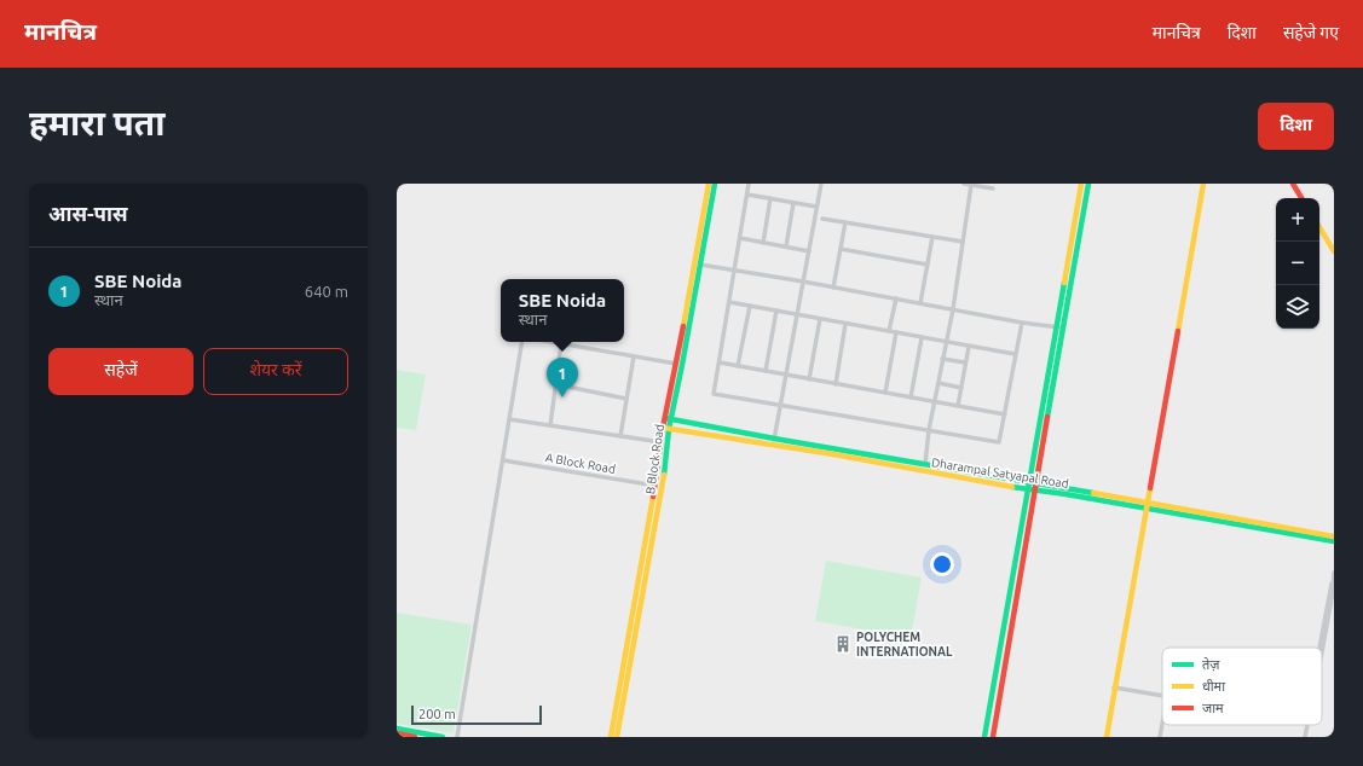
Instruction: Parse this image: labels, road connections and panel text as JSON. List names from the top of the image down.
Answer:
{
  "streets": {
    "street": ["B Block Road", "A Block Road", "Dharampal Satyapal Road"]
  },
  "crossings": [
    ["B Block Road", "A Block Road"],
    ["B Block Road", "Dharampal Satyapal Road"]
  ],
  "places": {
    "building": ["POLYCHEM INTERNATIONAL"]
  },
  "legend": ["तेज़", "धीमा", "जाम"],
  "scale_bar": "200 m",
  "page": {
    "header": "मानचित्र",
    "nav": ["मानचित्र", "दिशा", "सहेजे गए"],
    "buttons": [
      "दिशा",
      ["सहेजें", "शेयर करें"]
    ],
    "title": "हमारा पता",
    "heading": "आस-पास",
    "map_buttons": ["+", "−"],
    "list": [
      {
        "mark": "1",
        "name": "SBE Noida",
        "note": "स्थान",
        "value": "640 m"
      }
    ],
    "popup": ["SBE Noida", "स्थान"],
    "pins": "1",
    "scale": "200 m"
  }
}
